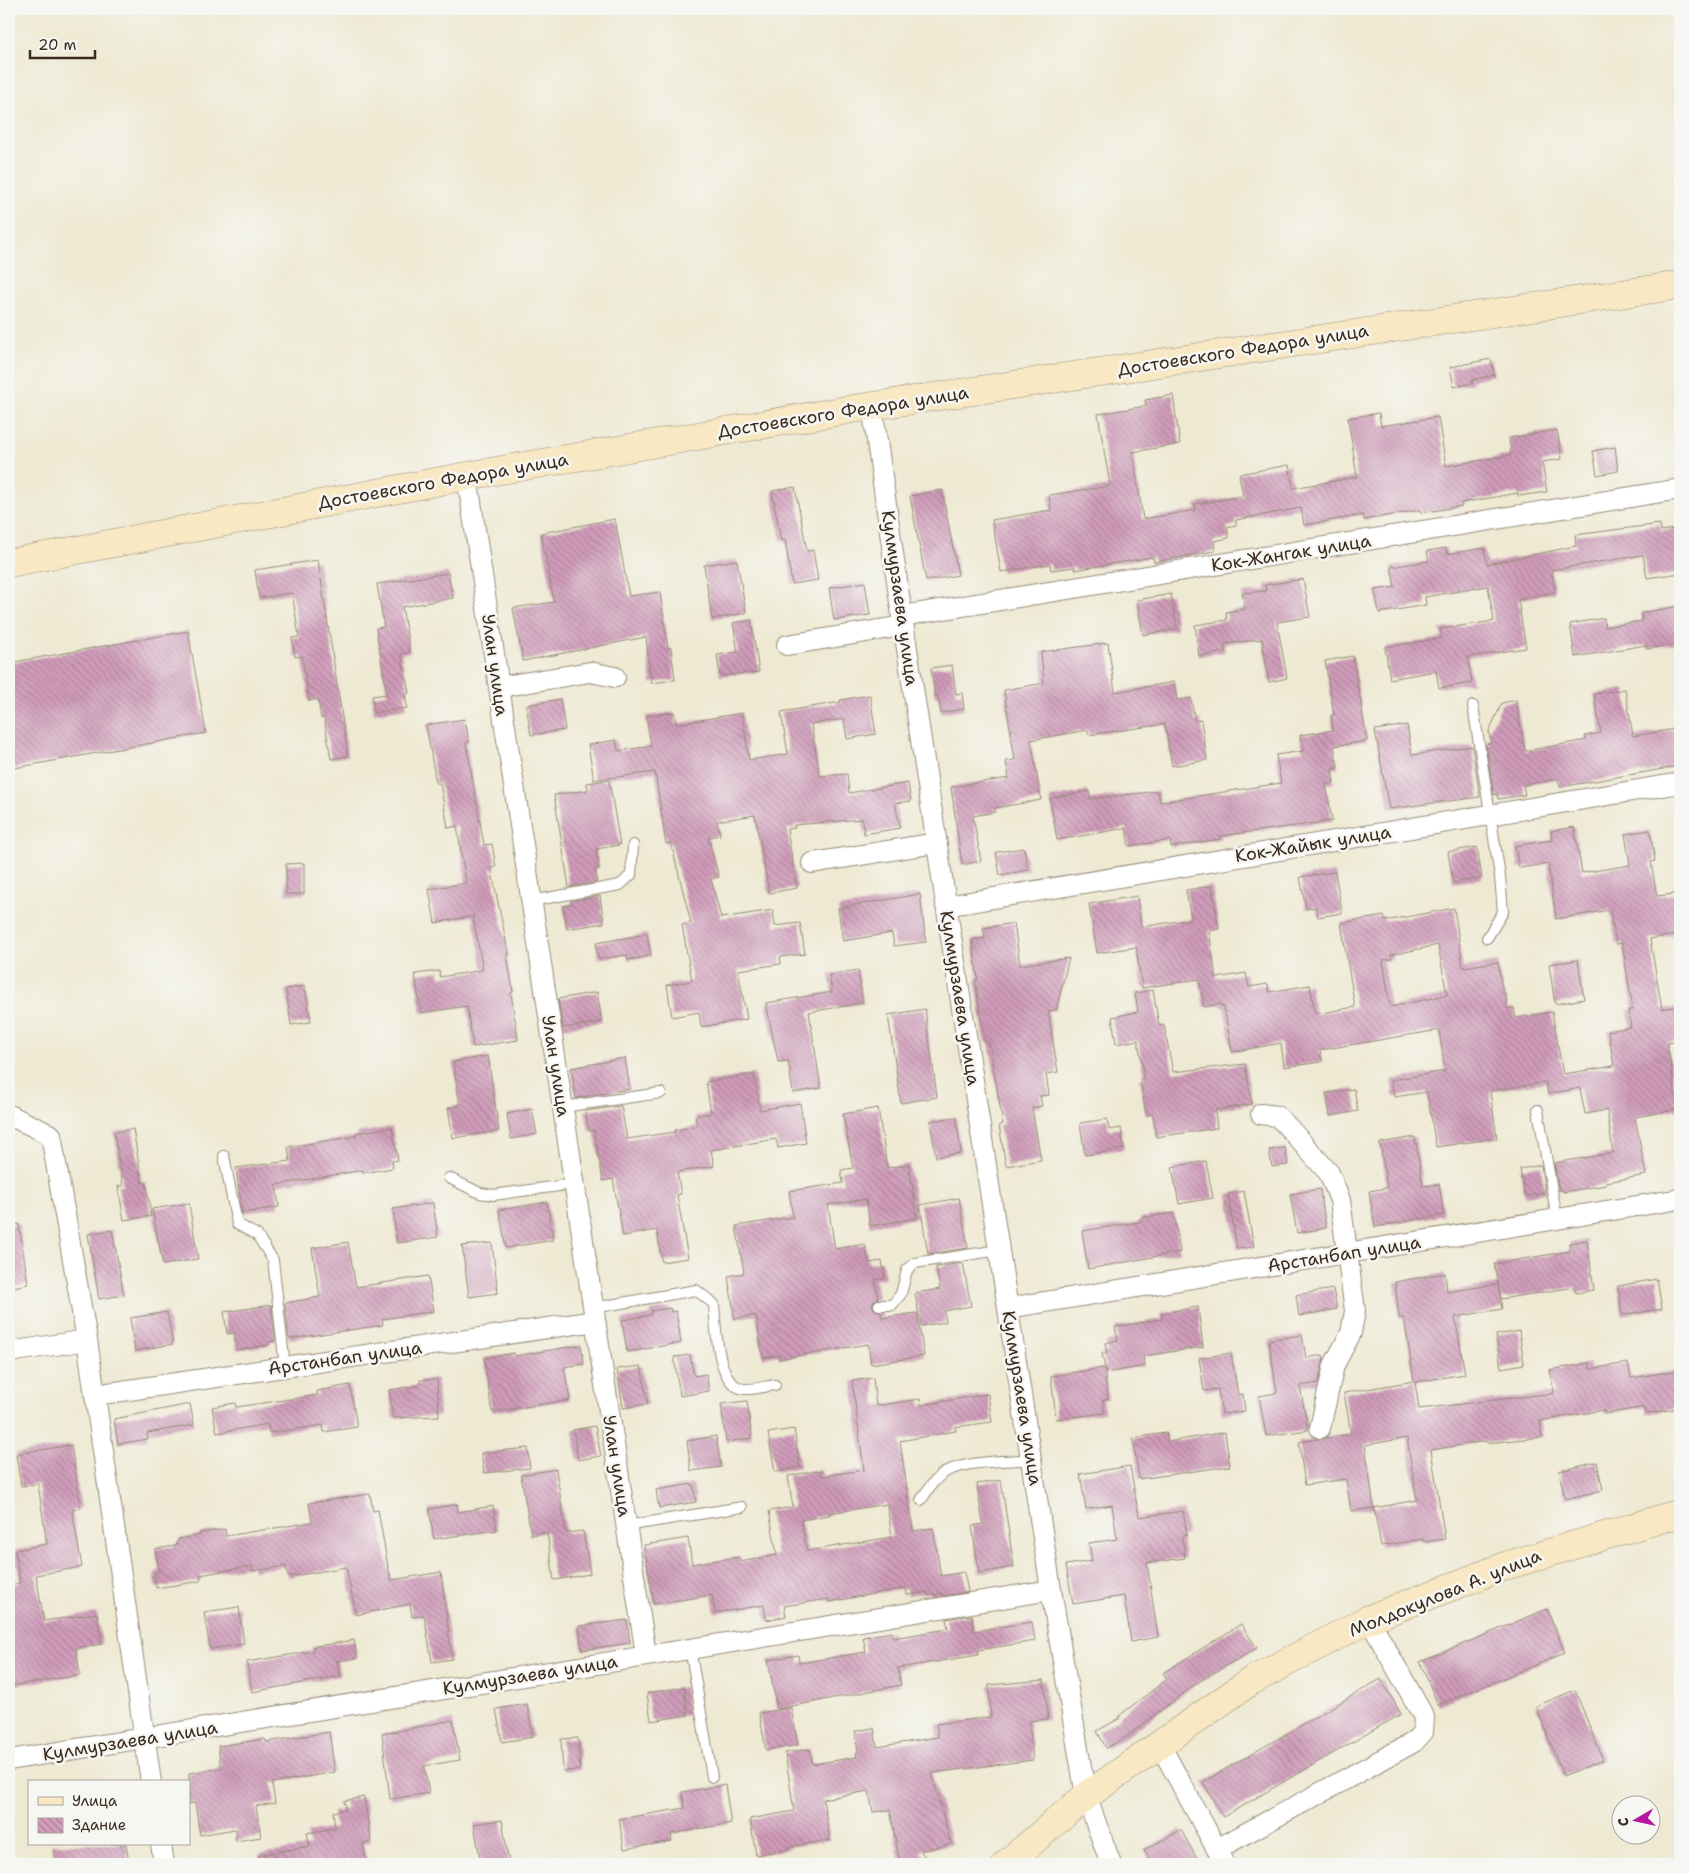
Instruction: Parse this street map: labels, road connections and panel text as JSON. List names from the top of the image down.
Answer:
{
  "streets": {
    "main road": ["Достоевского Федора улица", "Молдокулова А. улица"],
    "street": [
      "Кок-Жангак улица",
      "Кулмурзаева улица",
      "Улан улица",
      "Кок-Жайык улица",
      "Арстанбап улица"
    ]
  },
  "crossings": [
    ["Достоевского Федора улица", "Кулмурзаева улица"],
    ["Достоевского Федора улица", "Улан улица"],
    ["Кок-Жангак улица", "Кулмурзаева улица"],
    ["Кулмурзаева улица", "Улан улица"],
    ["Кулмурзаева улица", "Кок-Жайык улица"],
    ["Кулмурзаева улица", "Арстанбап улица"],
    ["Кулмурзаева улица", "Молдокулова А. улица"],
    ["Улан улица", "Арстанбап улица"]
  ],
  "legend": ["Улица", "Здание"],
  "scale_bar": "20 m",
  "north": "left"
}
